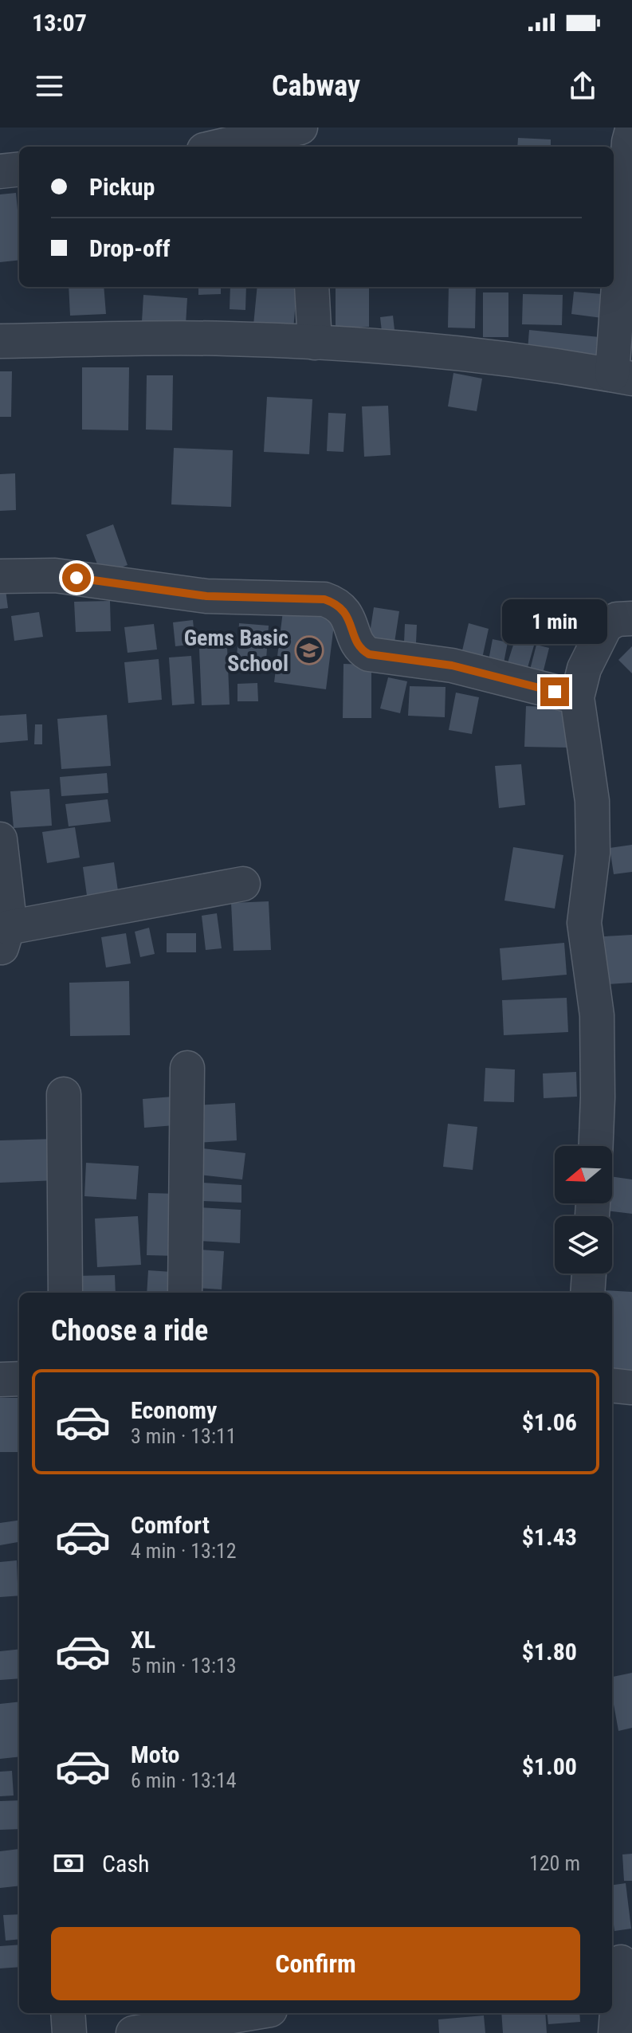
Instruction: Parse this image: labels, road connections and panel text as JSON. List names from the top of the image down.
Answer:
{
  "places": {
    "school or university": ["Gems Basic School"]
  },
  "north": "left",
  "page": {
    "status": "13:07",
    "header": "Cabway",
    "banner": ["Pickup", "Drop-off"],
    "bubble": "1 min",
    "heading": "Choose a ride",
    "list": [
      {
        "name": "Economy",
        "note": "3 min · 13:11",
        "value": "$1.06"
      },
      {
        "name": "Comfort",
        "note": "4 min · 13:12",
        "value": "$1.43"
      },
      {
        "name": "XL",
        "note": "5 min · 13:13",
        "value": "$1.80"
      },
      {
        "name": "Moto",
        "note": "6 min · 13:14",
        "value": "$1.00"
      }
    ],
    "pay": ["Cash", "120 m"],
    "buttons": "Confirm"
  }
}
